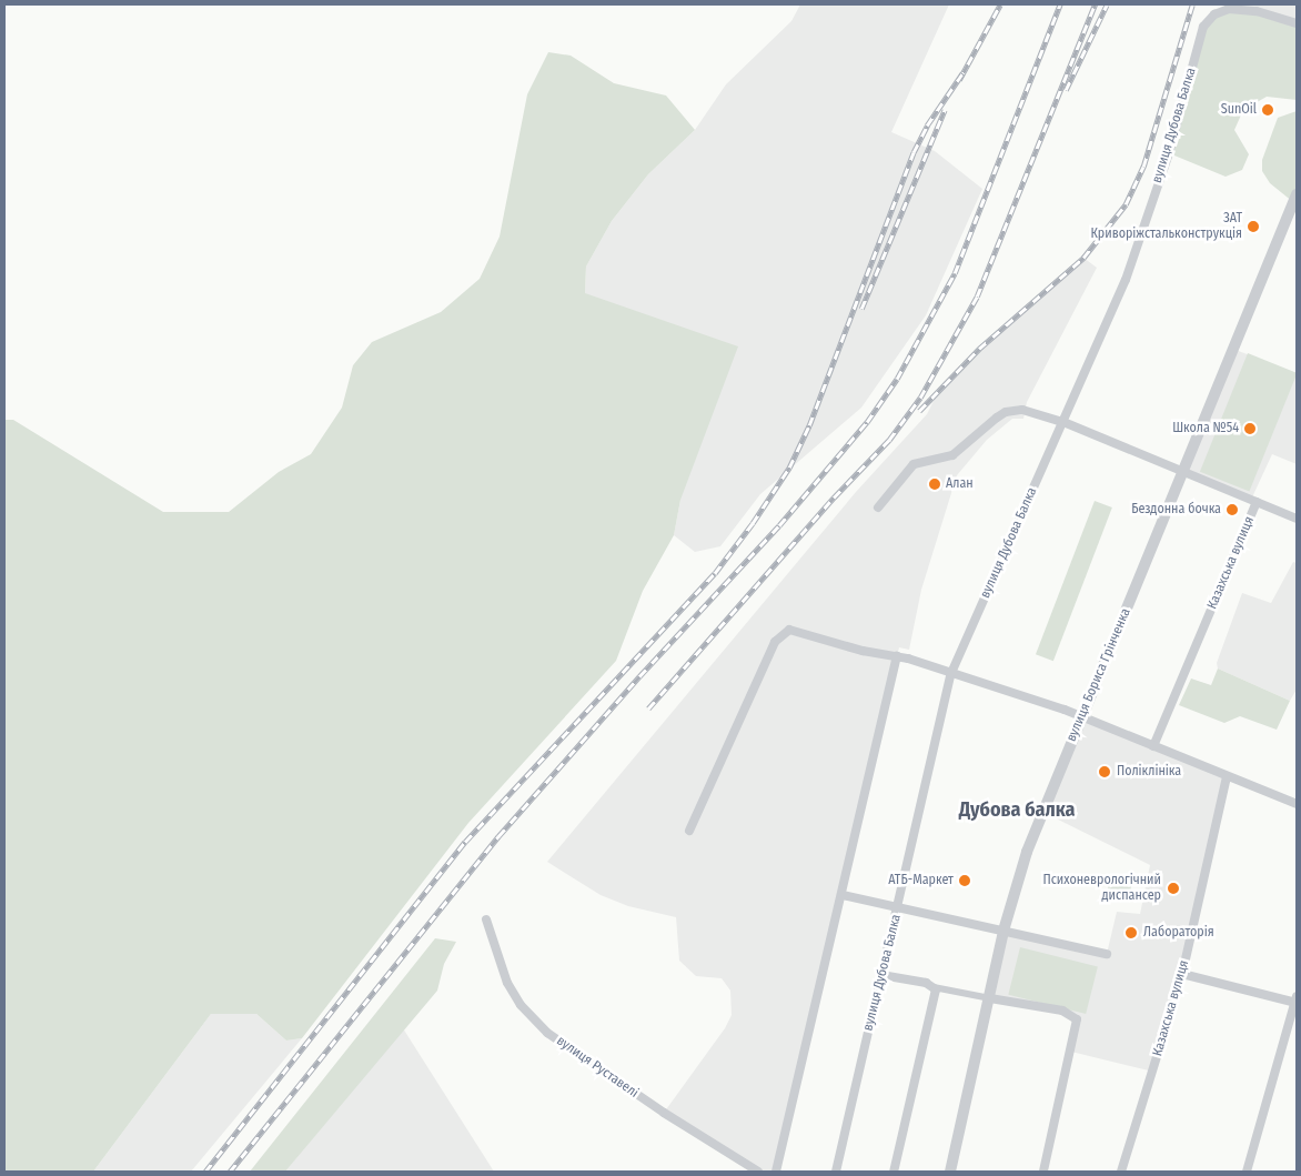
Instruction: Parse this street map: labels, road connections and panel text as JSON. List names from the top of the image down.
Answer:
{
  "streets": {
    "street": [
      "вулиця Дубова Балка",
      "Казахська вулиця",
      "вулиця Бориса Грінченка",
      "вулиця Руставелі"
    ]
  },
  "districts": ["Дубова балка"],
  "places": [
    "SunOil",
    "ЗАТ Криворіжстальконструкція",
    "Школа №54",
    "Алан",
    "Бездонна бочка",
    "Поліклініка",
    "АТБ-Маркет",
    "Психоневрологічний диспансер",
    "Лабораторія"
  ]
}
